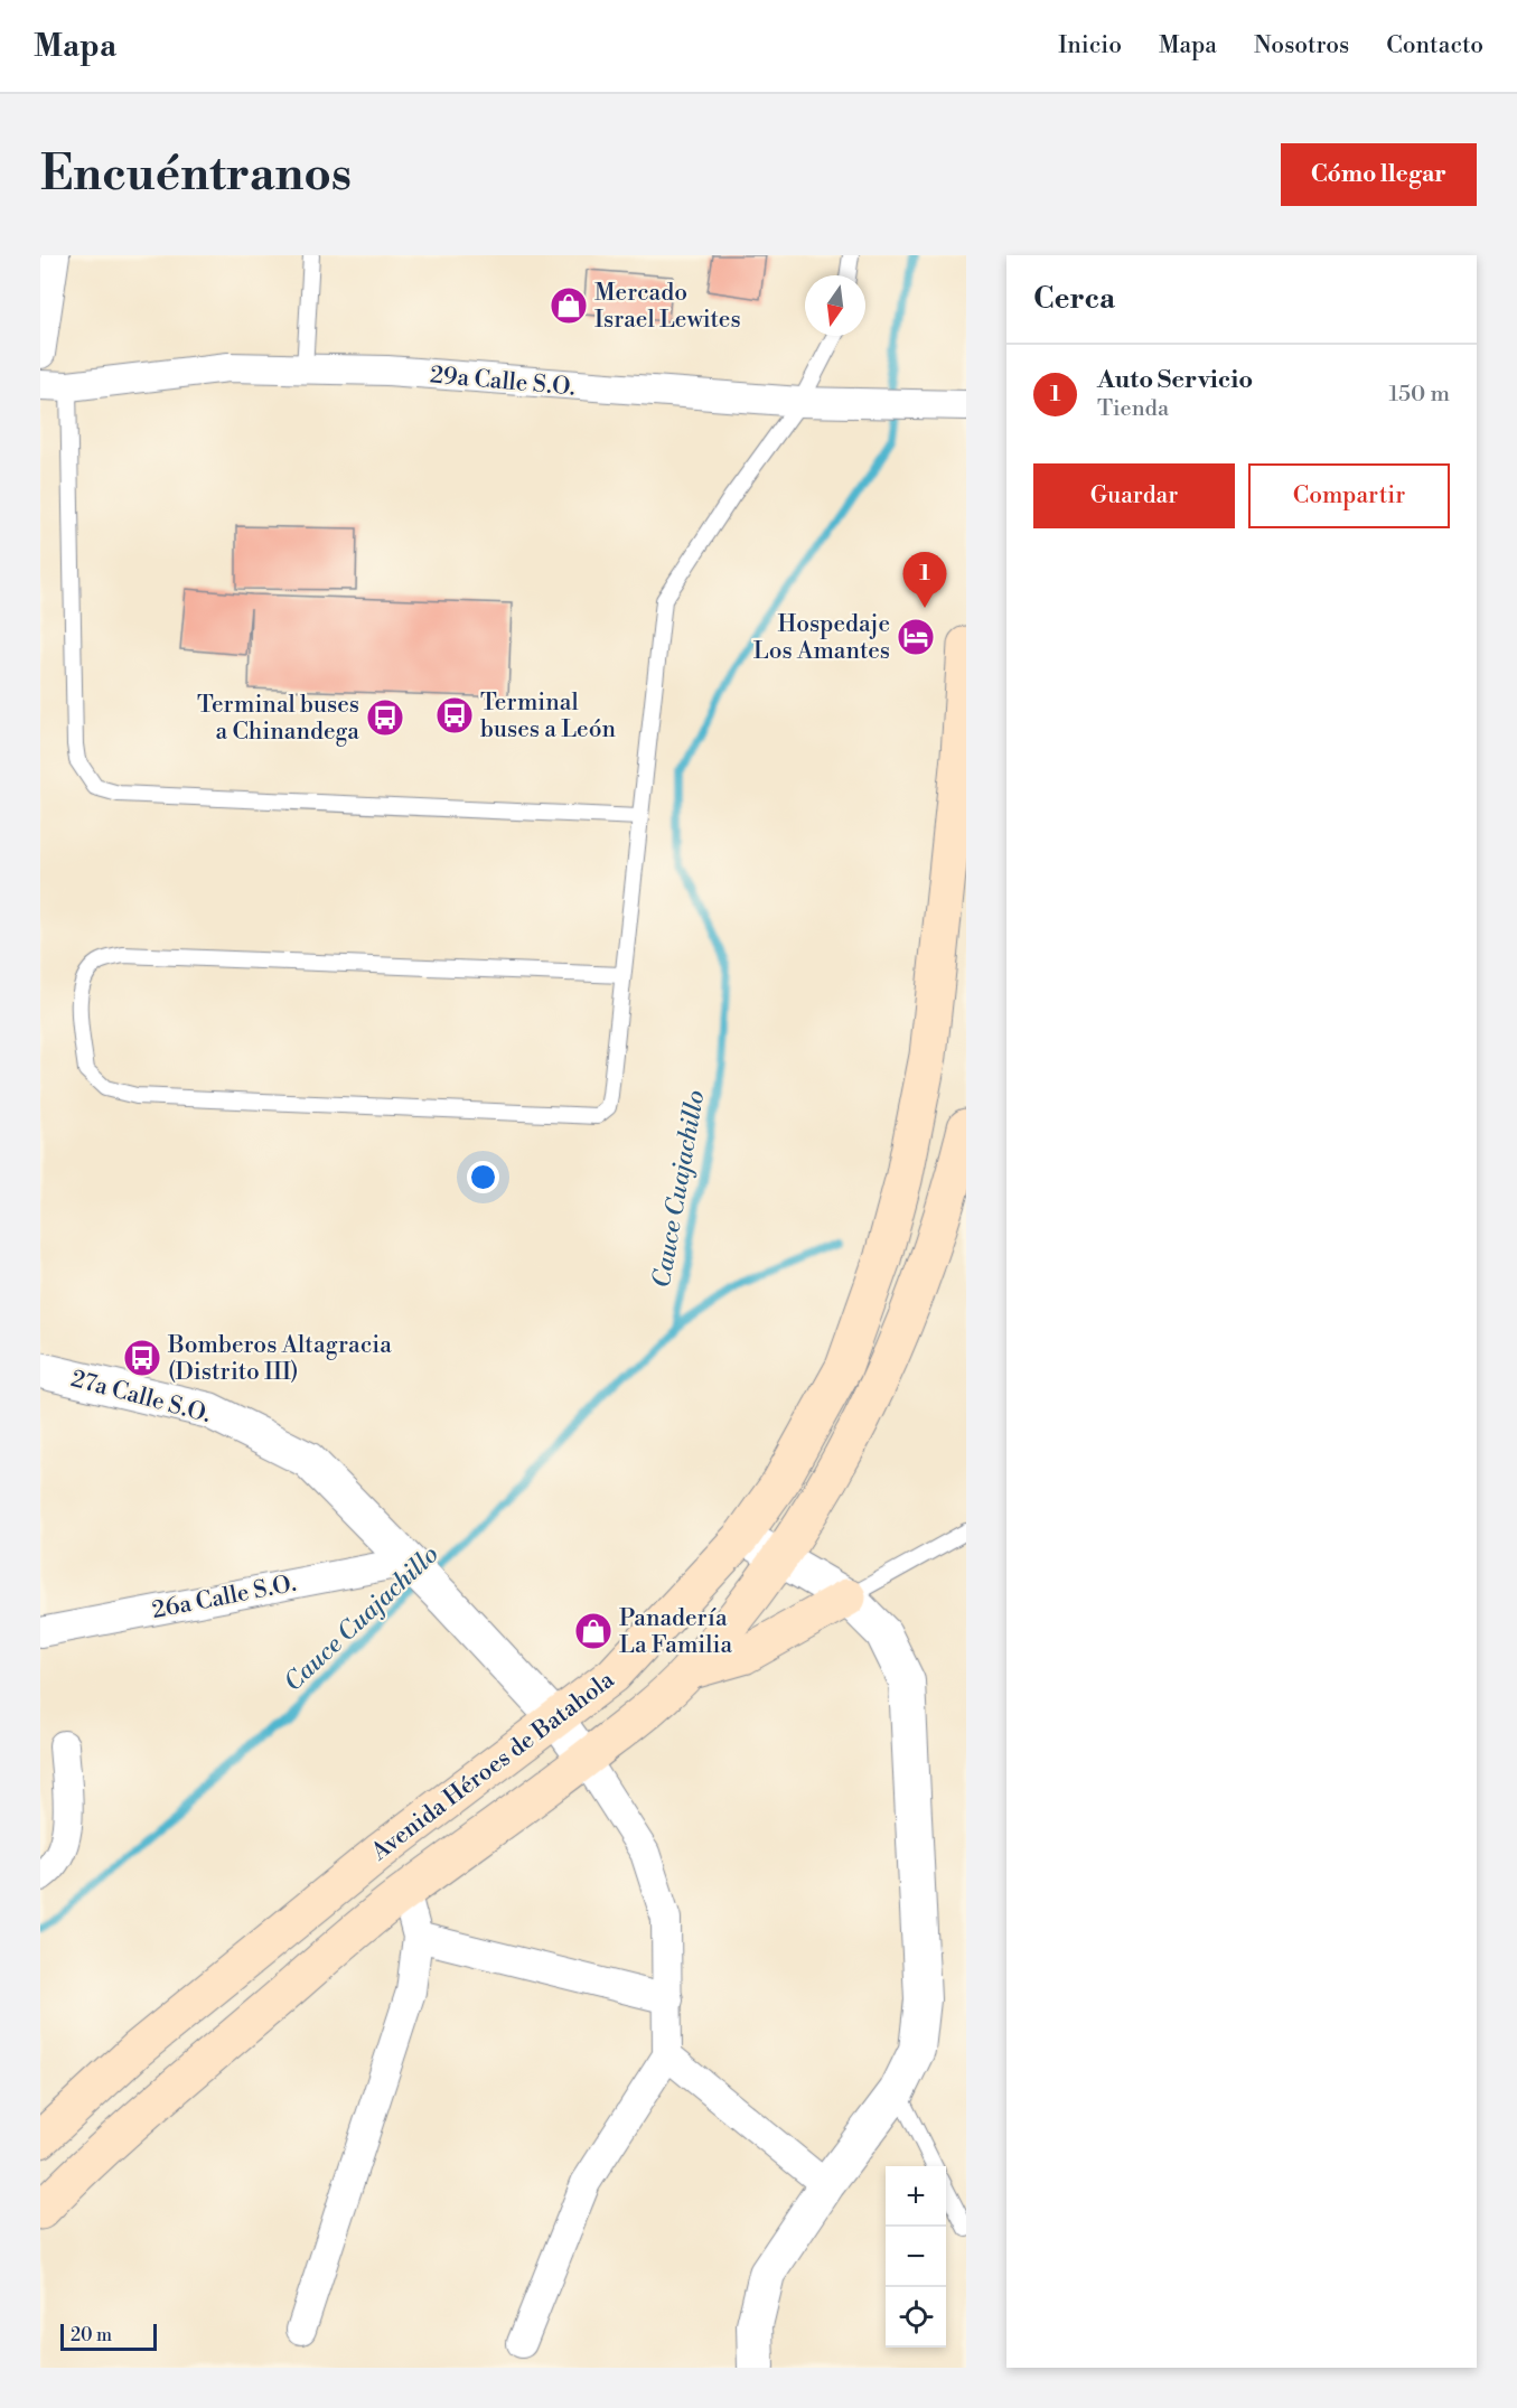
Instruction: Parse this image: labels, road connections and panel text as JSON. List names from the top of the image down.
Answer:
{
  "streets": {
    "main road": ["Avenida Héroes de Batahola"],
    "street": ["29a Calle S.O.", "27a Calle S.O.", "26a Calle S.O."]
  },
  "crossings": [
    ["27a Calle S.O.", "26a Calle S.O."],
    ["27a Calle S.O.", "Avenida Héroes de Batahola"]
  ],
  "water": ["Cauce Cuajachillo"],
  "places": {
    "shop": ["Mercado Israel Lewites", "Panadería La Familia"],
    "hotel": ["Hospedaje Los Amantes"],
    "bus stop": ["Terminal buses a León", "Terminal buses a Chinandega", "Bomberos Altagracia (Distrito III)"]
  },
  "scale_bar": "20 m",
  "north": "bottom",
  "page": {
    "header": "Mapa",
    "nav": [
      "Inicio",
      "Mapa",
      "Nosotros",
      "Contacto"
    ],
    "buttons": [
      "Cómo llegar",
      ["Guardar", "Compartir"]
    ],
    "title": "Encuéntranos",
    "heading": "Cerca",
    "list": [
      {
        "mark": "1",
        "name": "Auto Servicio",
        "note": "Tienda",
        "value": "150 m"
      }
    ],
    "pins": "1",
    "map_buttons": ["+", "−"],
    "scale": "20 m"
  }
}
